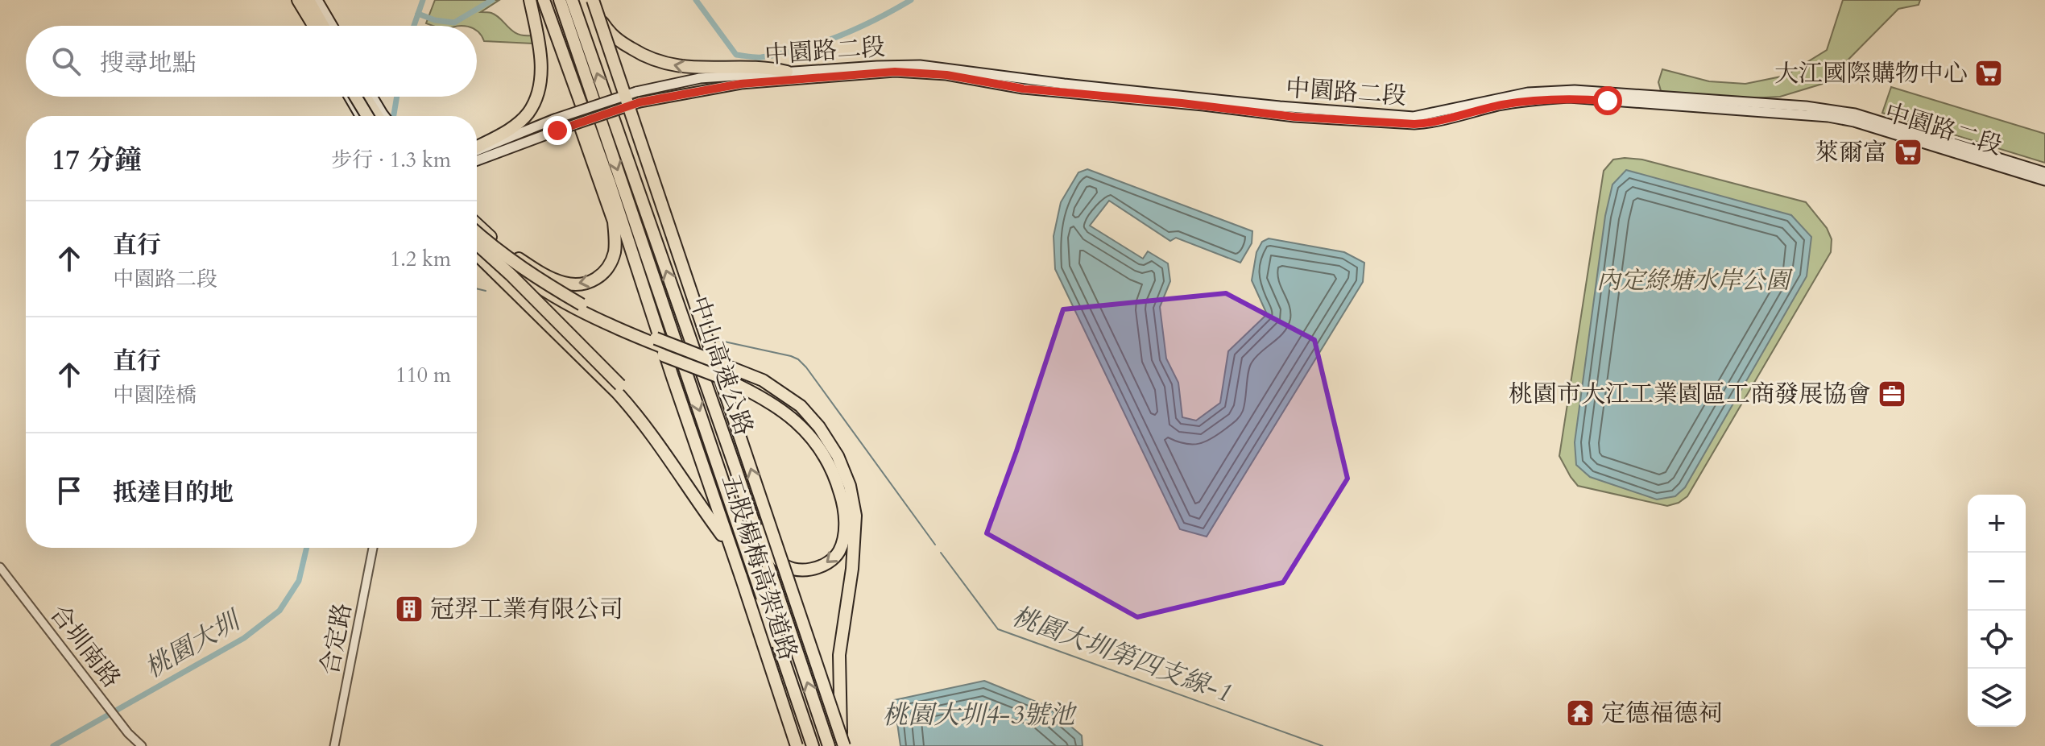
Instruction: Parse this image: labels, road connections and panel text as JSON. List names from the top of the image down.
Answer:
{
  "streets": {
    "highway": ["中山高速公路", "五股楊梅高架道路"],
    "main road": ["中園路二段"],
    "street": ["合定路", "合圳南路"]
  },
  "water": ["桃園大圳", "桃園大圳第四支線-1", "桃園大圳4-3號池"],
  "parks": ["內定綠塘水岸公園"],
  "places": {
    "supermarket": ["大江國際購物中心", "萊爾富"],
    "office": ["桃園市大江工業園區工商發展協會"],
    "building": ["冠羿工業有限公司"],
    "temple": ["定德福德祠"]
  },
  "page": {
    "search": "搜尋地點",
    "heading": ["17 分鐘", "步行 · 1.3 km"],
    "list": [
      ["直行", "中園路二段", "1.2 km"],
      ["直行", "中園陸橋", "110 m"],
      "抵達目的地"
    ],
    "map_buttons": ["+", "−"]
  }
}
